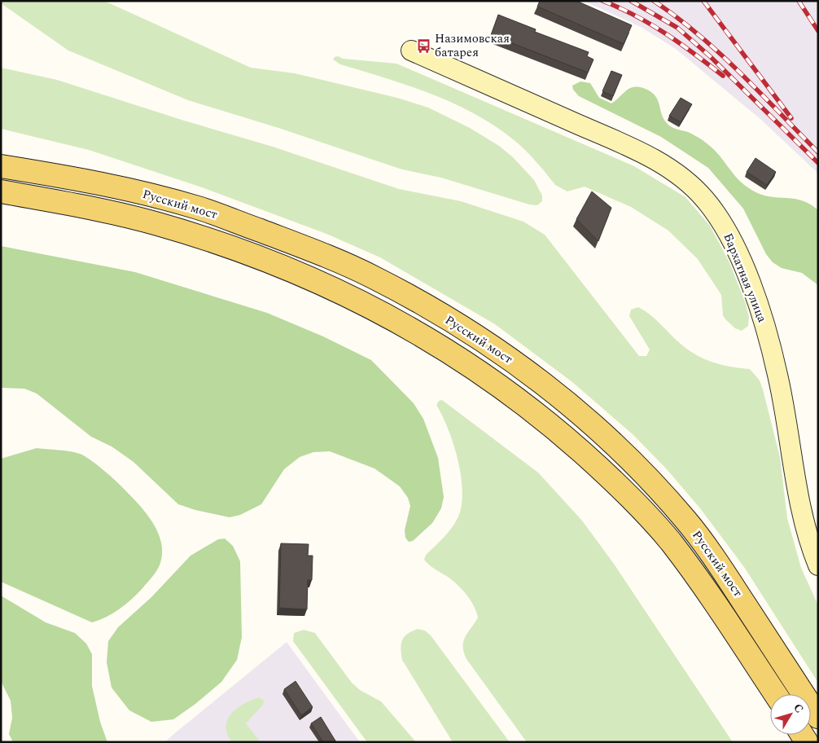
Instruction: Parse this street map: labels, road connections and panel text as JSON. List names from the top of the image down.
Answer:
{
  "streets": {
    "main road": ["Русский мост"],
    "street": ["Бархатная улица"]
  },
  "places": {
    "bus stop": ["Назимовская батарея"]
  },
  "north": "top right"
}
